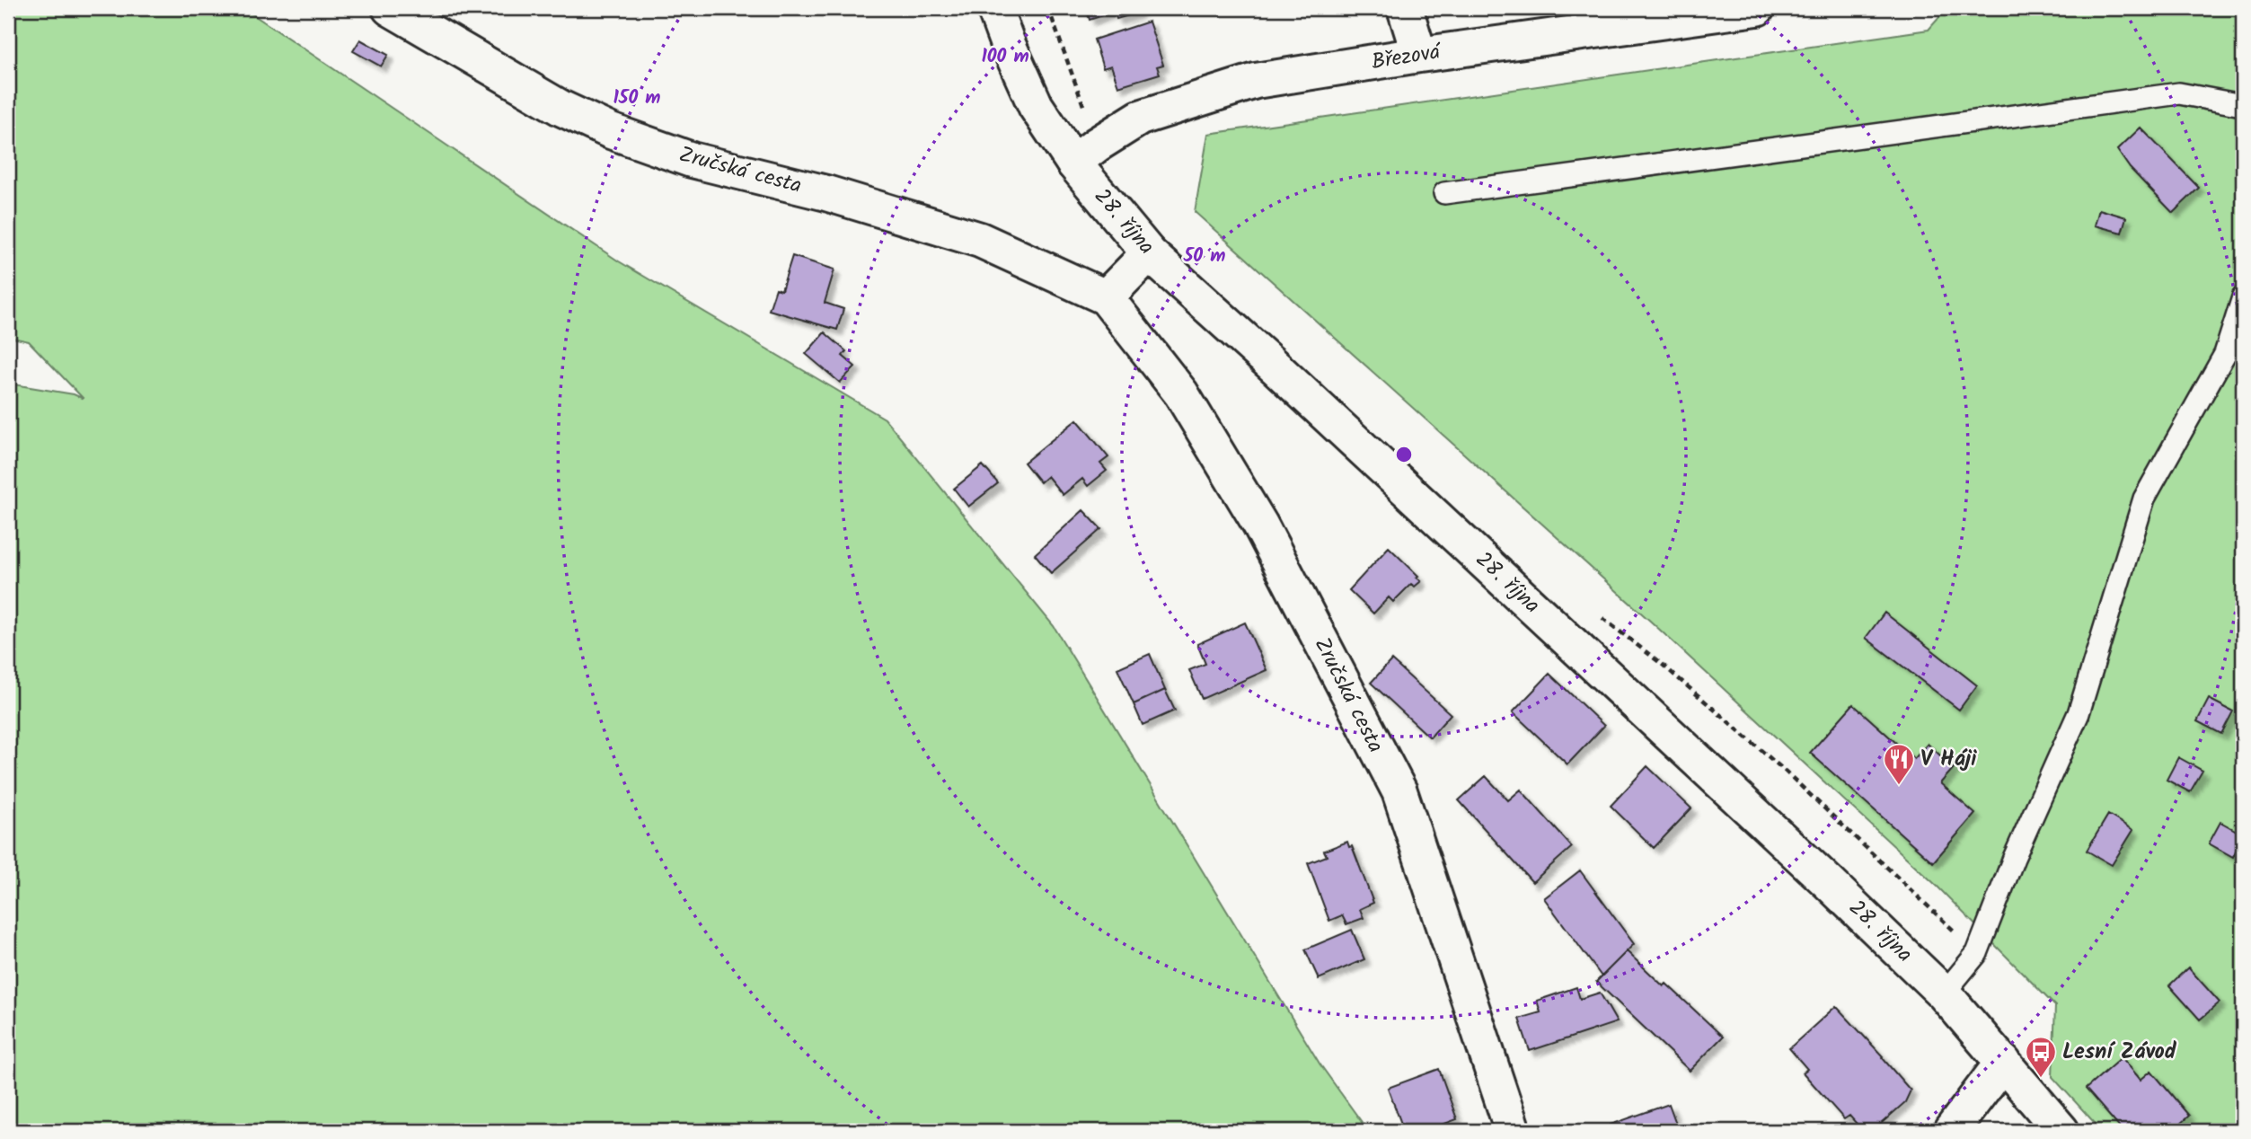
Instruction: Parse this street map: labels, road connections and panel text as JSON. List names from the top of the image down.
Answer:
{
  "streets": {
    "street": ["Březová", "Zručská cesta", "28. října"]
  },
  "crossings": [
    ["Březová", "28. října"]
  ],
  "places": {
    "restaurant": ["V Háji"],
    "bus stop": ["Lesní Závod"]
  },
  "rings": ["100 m", "150 m", "50 m"]
}
